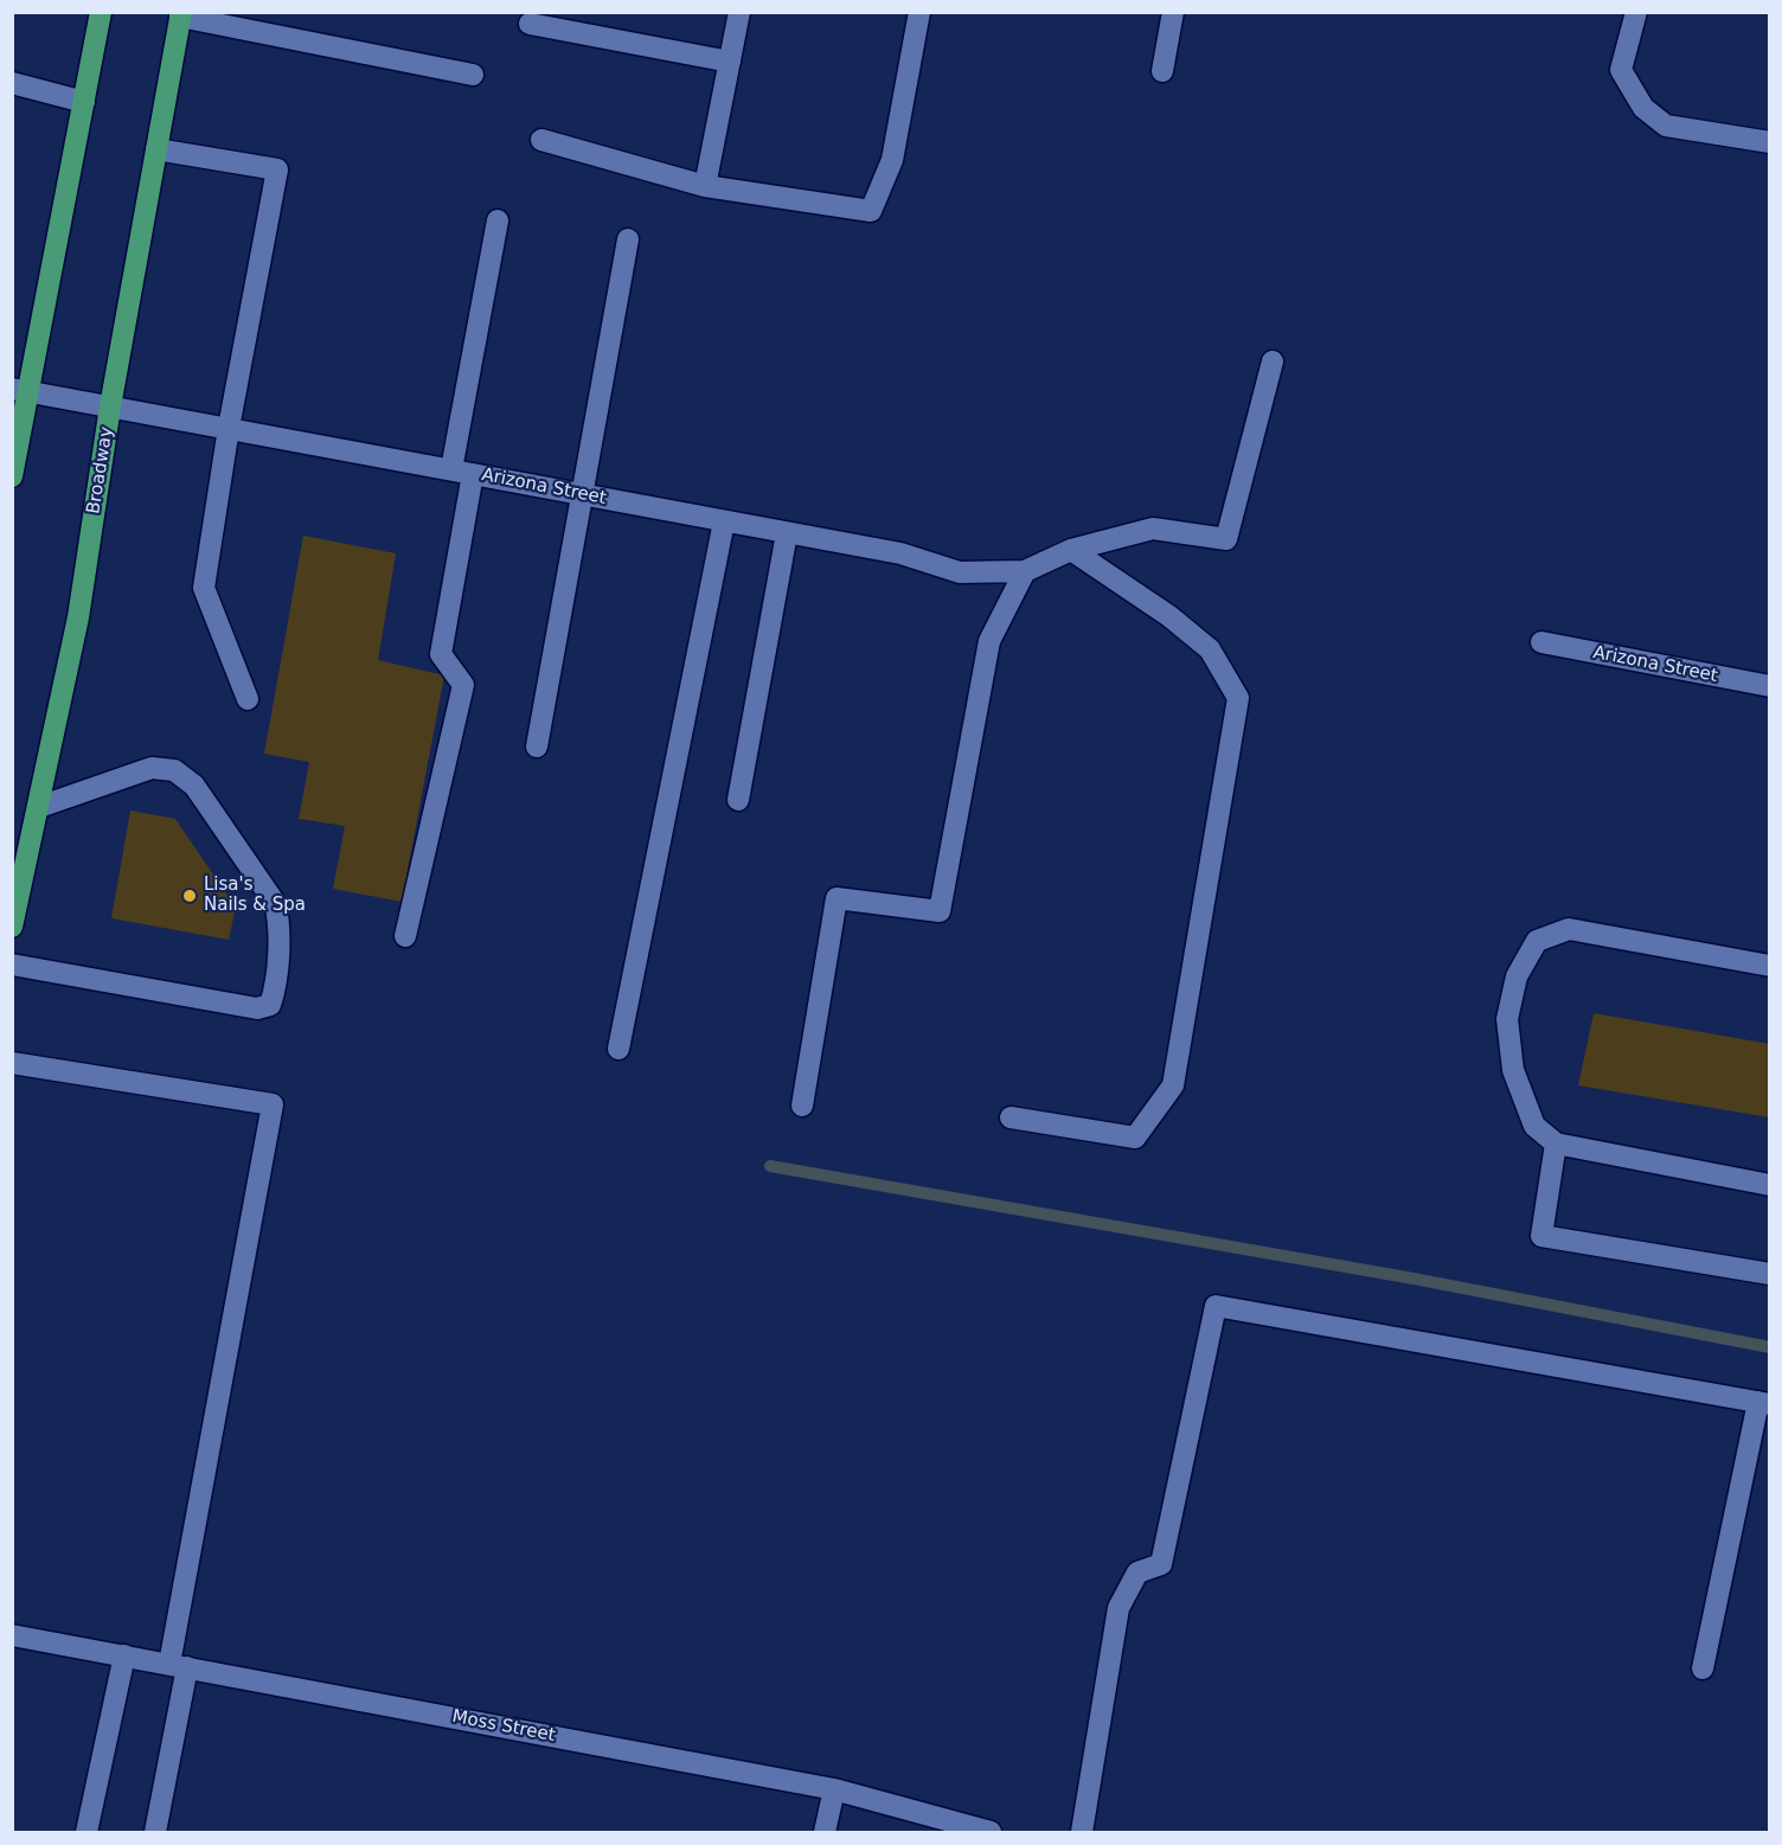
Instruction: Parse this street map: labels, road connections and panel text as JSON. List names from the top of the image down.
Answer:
{
  "streets": {
    "main road": ["Broadway"],
    "street": ["Arizona Street", "Moss Street"]
  },
  "crossings": [
    ["Broadway", "Arizona Street"]
  ],
  "places": ["Lisa's Nails & Spa"]
}
